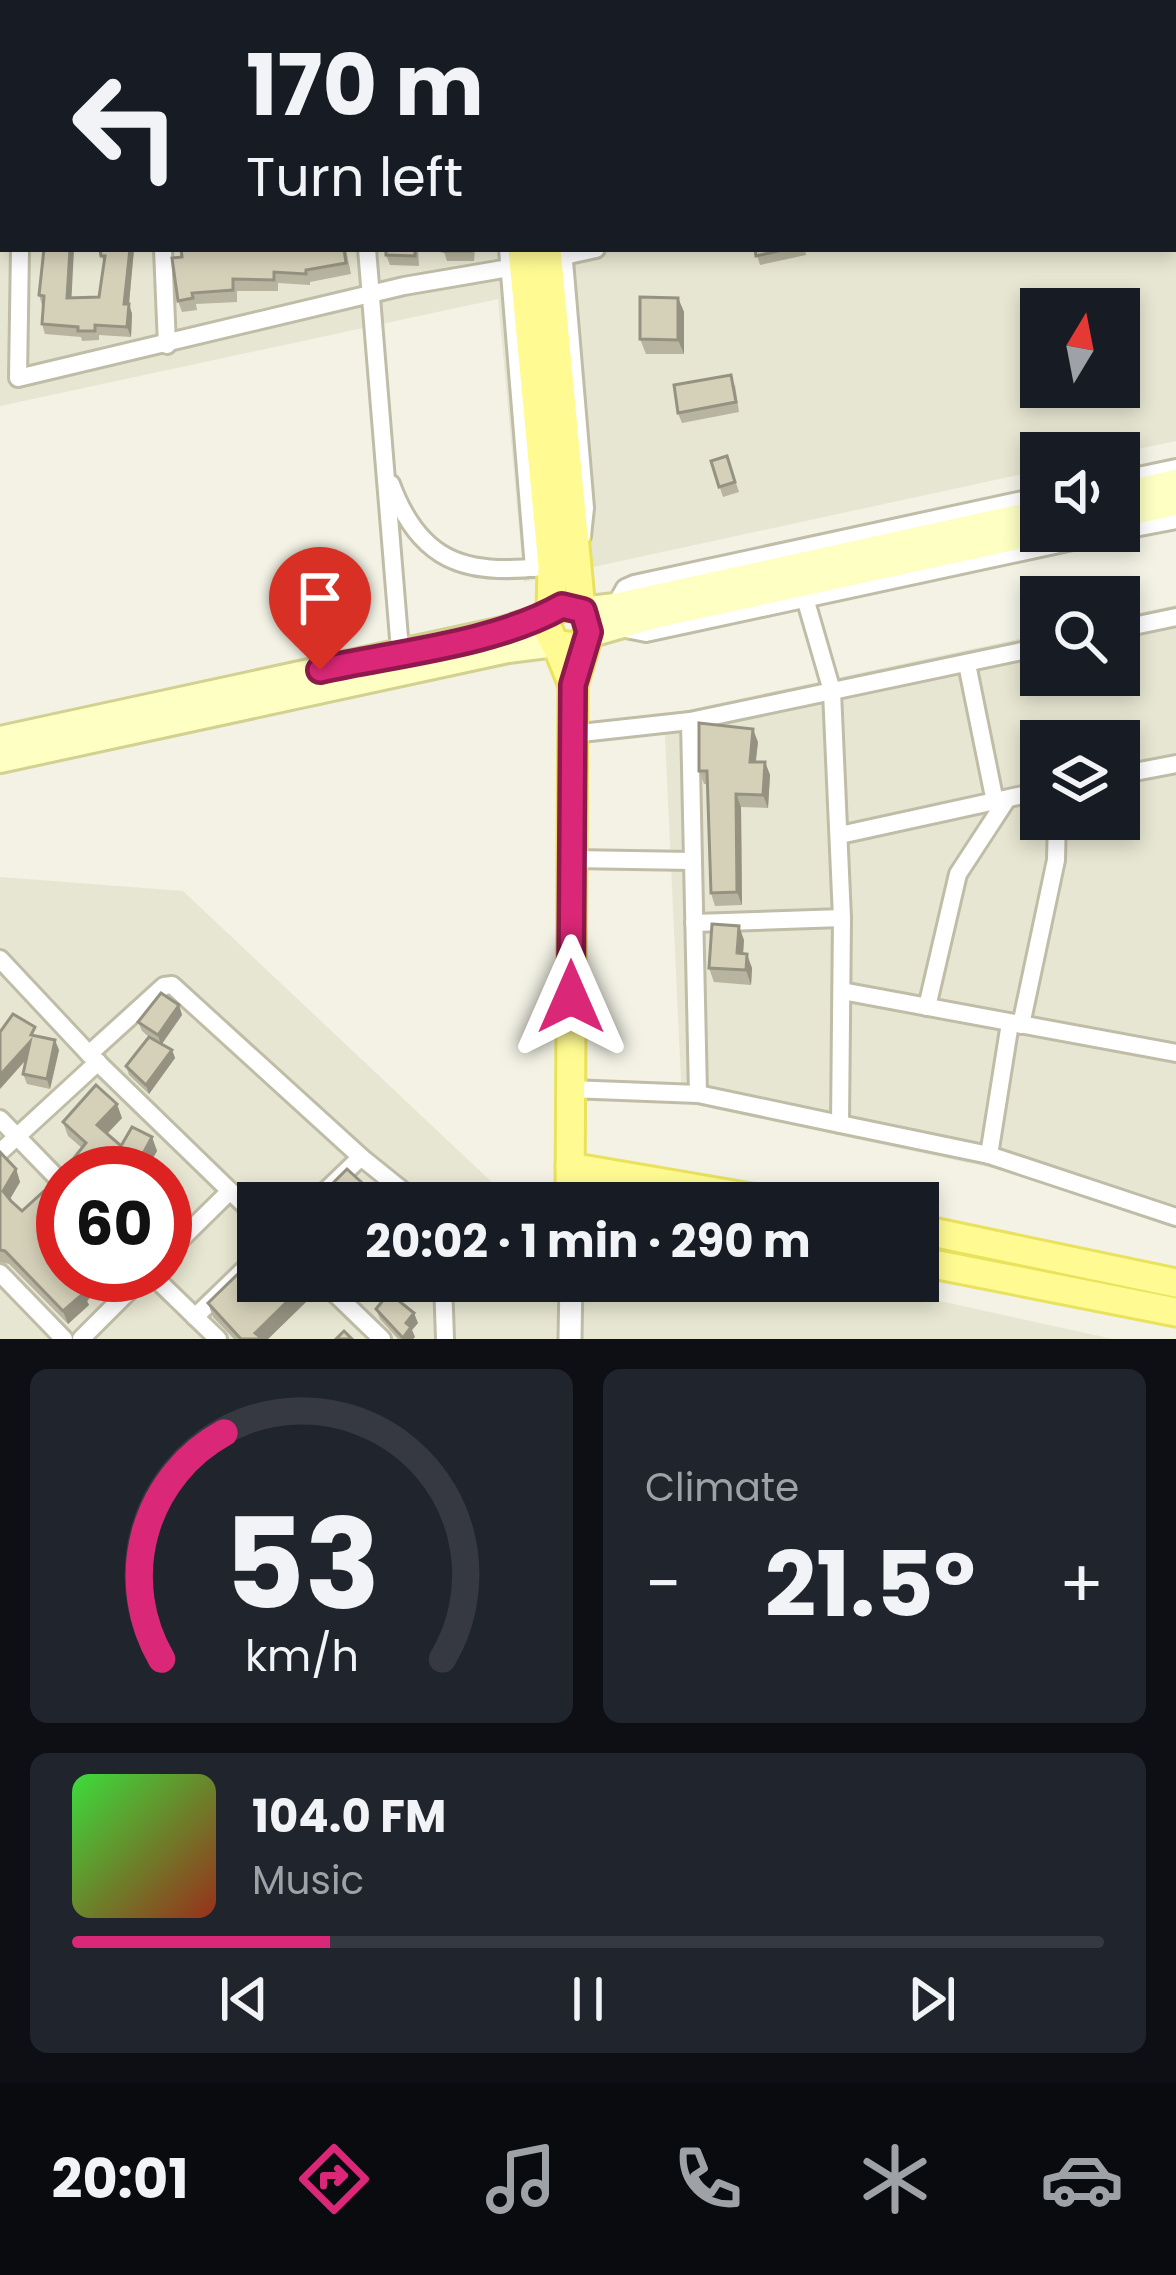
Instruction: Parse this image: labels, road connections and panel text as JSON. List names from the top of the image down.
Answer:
{
  "north": "top",
  "page": {
    "turn": ["170 m", "Turn left"],
    "limit": "60",
    "trip": "20:02 · 1 min · 290 m",
    "tile": "Climate",
    "heat": ["−", "21.5°", "+"],
    "song": ["104.0 FM", "Music"],
    "tabs": "20:01",
    "gauge": ["53", "km/h"]
  }
}
